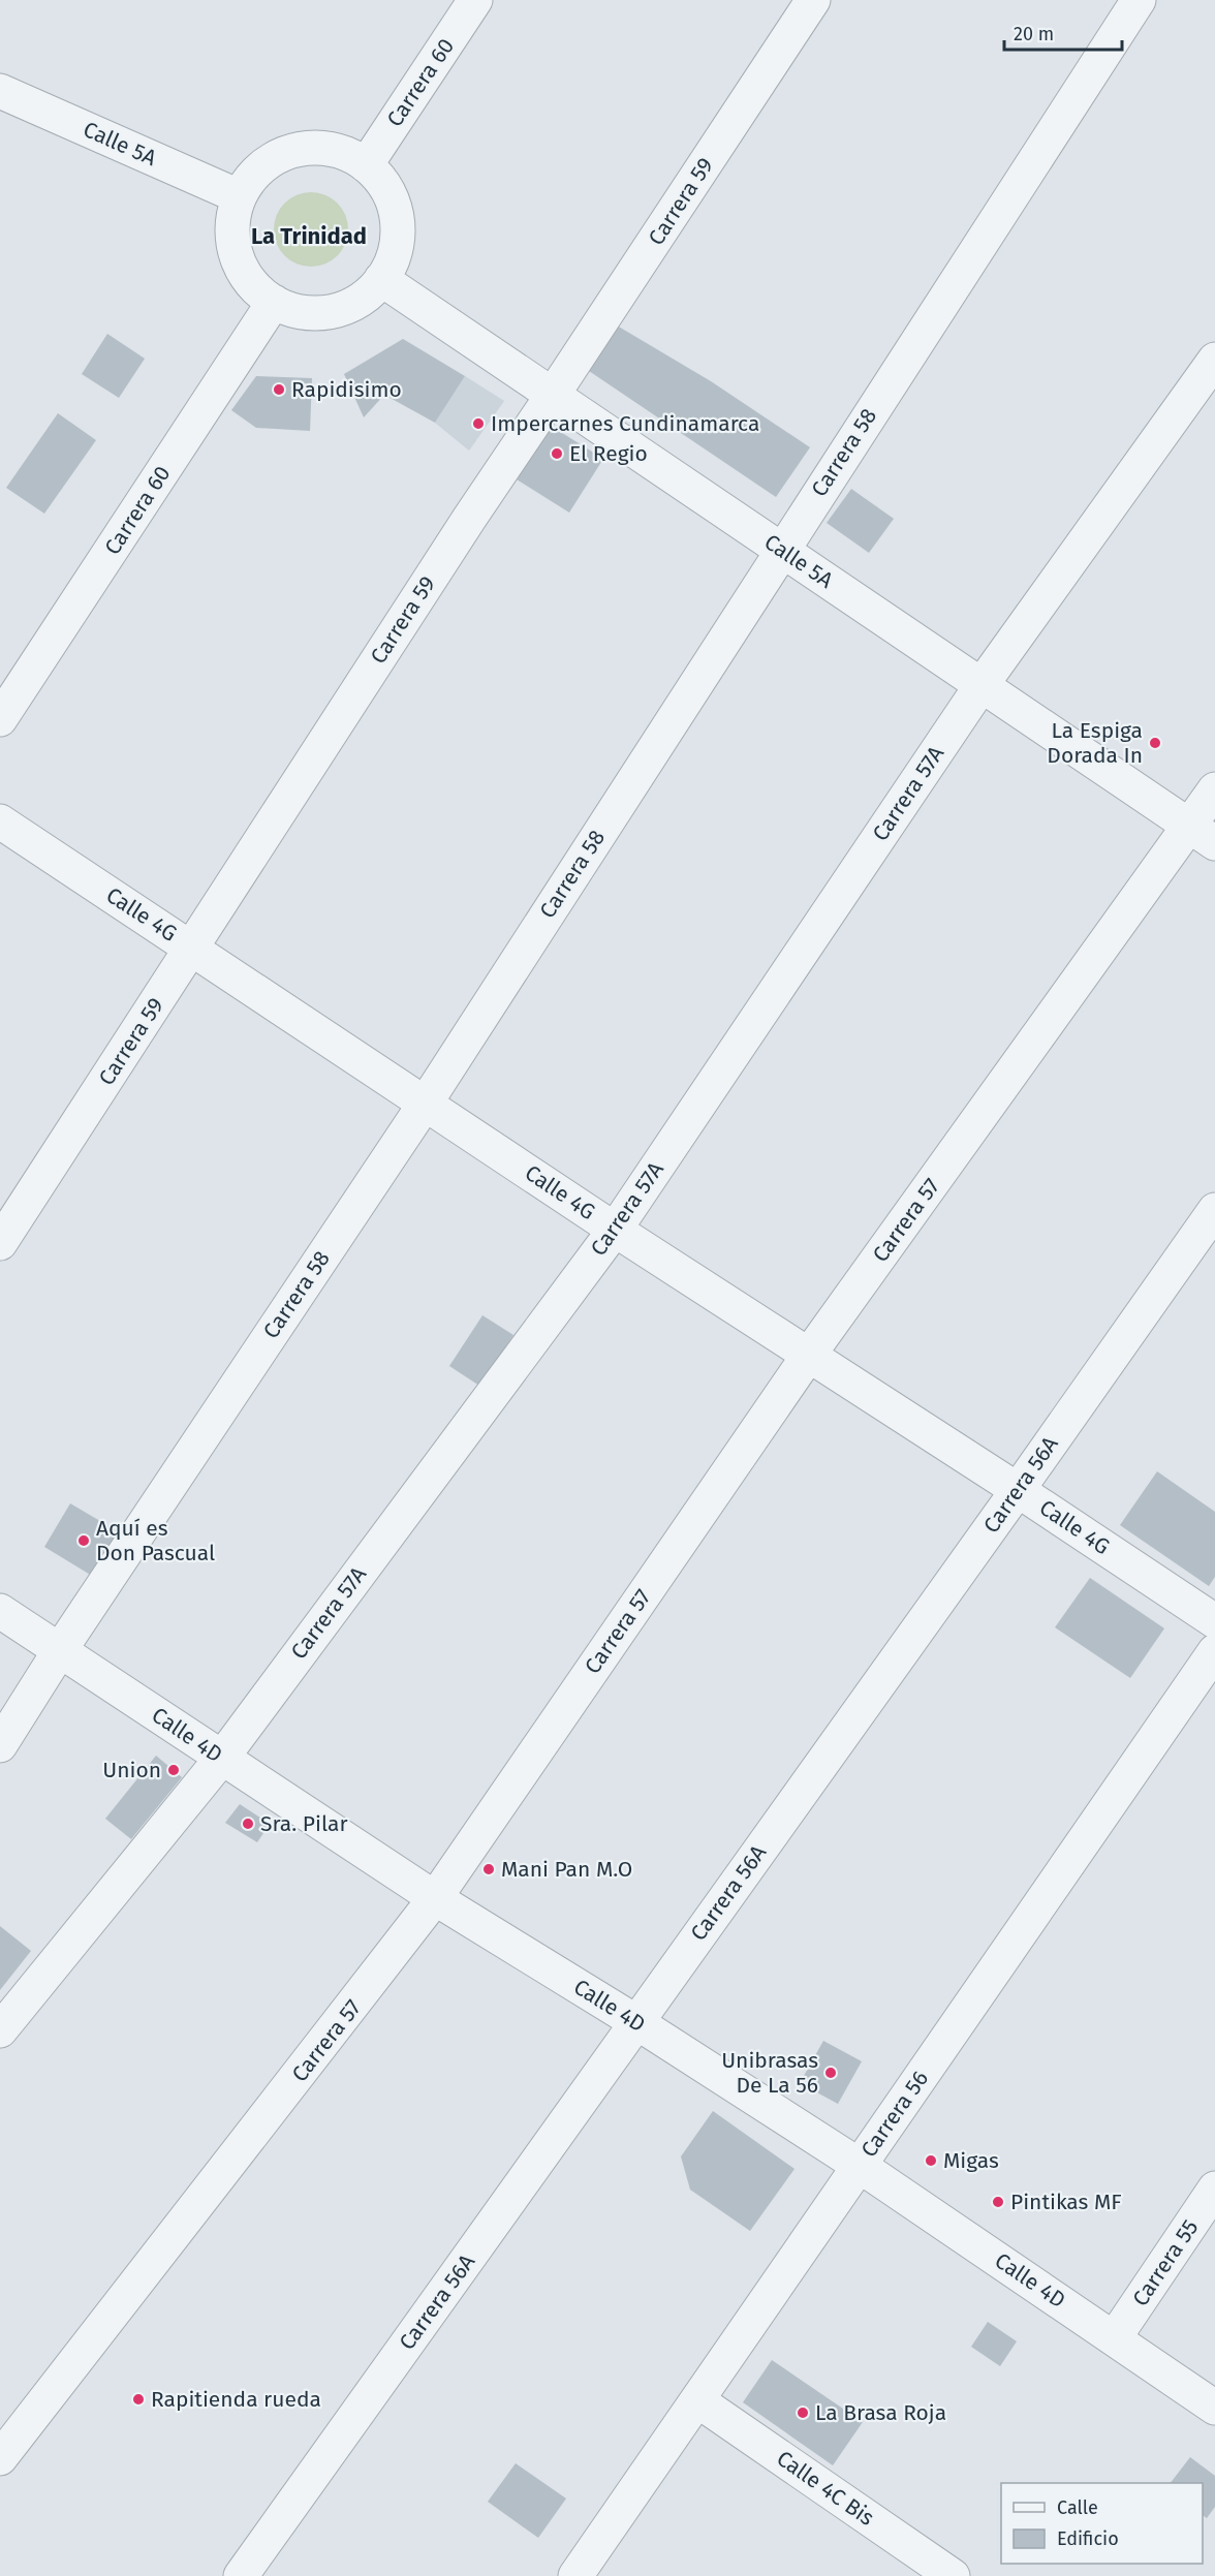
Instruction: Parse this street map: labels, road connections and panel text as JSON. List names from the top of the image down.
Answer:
{
  "streets": {
    "street": [
      "Carrera 60",
      "Calle 5A",
      "Carrera 59",
      "Carrera 58",
      "Carrera 57A",
      "Calle 4G",
      "Carrera 57",
      "Carrera 56A",
      "Calle 4D",
      "Carrera 56",
      "Carrera 55",
      "Calle 4C Bis"
    ]
  },
  "crossings": [
    ["Carrera 60", "Calle 5A"],
    ["Calle 5A", "Carrera 59"],
    ["Calle 5A", "Carrera 58"],
    ["Calle 5A", "Carrera 57A"],
    ["Calle 5A", "Carrera 57"],
    ["Carrera 59", "Calle 4G"],
    ["Carrera 58", "Calle 4G"],
    ["Carrera 58", "Calle 4D"],
    ["Carrera 57A", "Calle 4G"],
    ["Carrera 57A", "Calle 4D"],
    ["Calle 4G", "Carrera 57"],
    ["Calle 4G", "Carrera 56A"],
    ["Carrera 57", "Calle 4D"],
    ["Carrera 56A", "Calle 4D"],
    ["Calle 4D", "Carrera 56"],
    ["Calle 4D", "Carrera 55"],
    ["Carrera 56", "Calle 4C Bis"]
  ],
  "districts": ["La Trinidad"],
  "places": [
    "Rapidisimo",
    "Impercarnes Cundinamarca",
    "El Regio",
    "La Espiga Dorada In",
    "Aquí es Don Pascual",
    "Union",
    "Sra. Pilar",
    "Mani Pan M.O",
    "Unibrasas De La 56",
    "Migas",
    "Pintikas MF",
    "Rapitienda rueda",
    "La Brasa Roja"
  ],
  "legend": ["Calle", "Edificio"],
  "scale_bar": "20 m"
}
